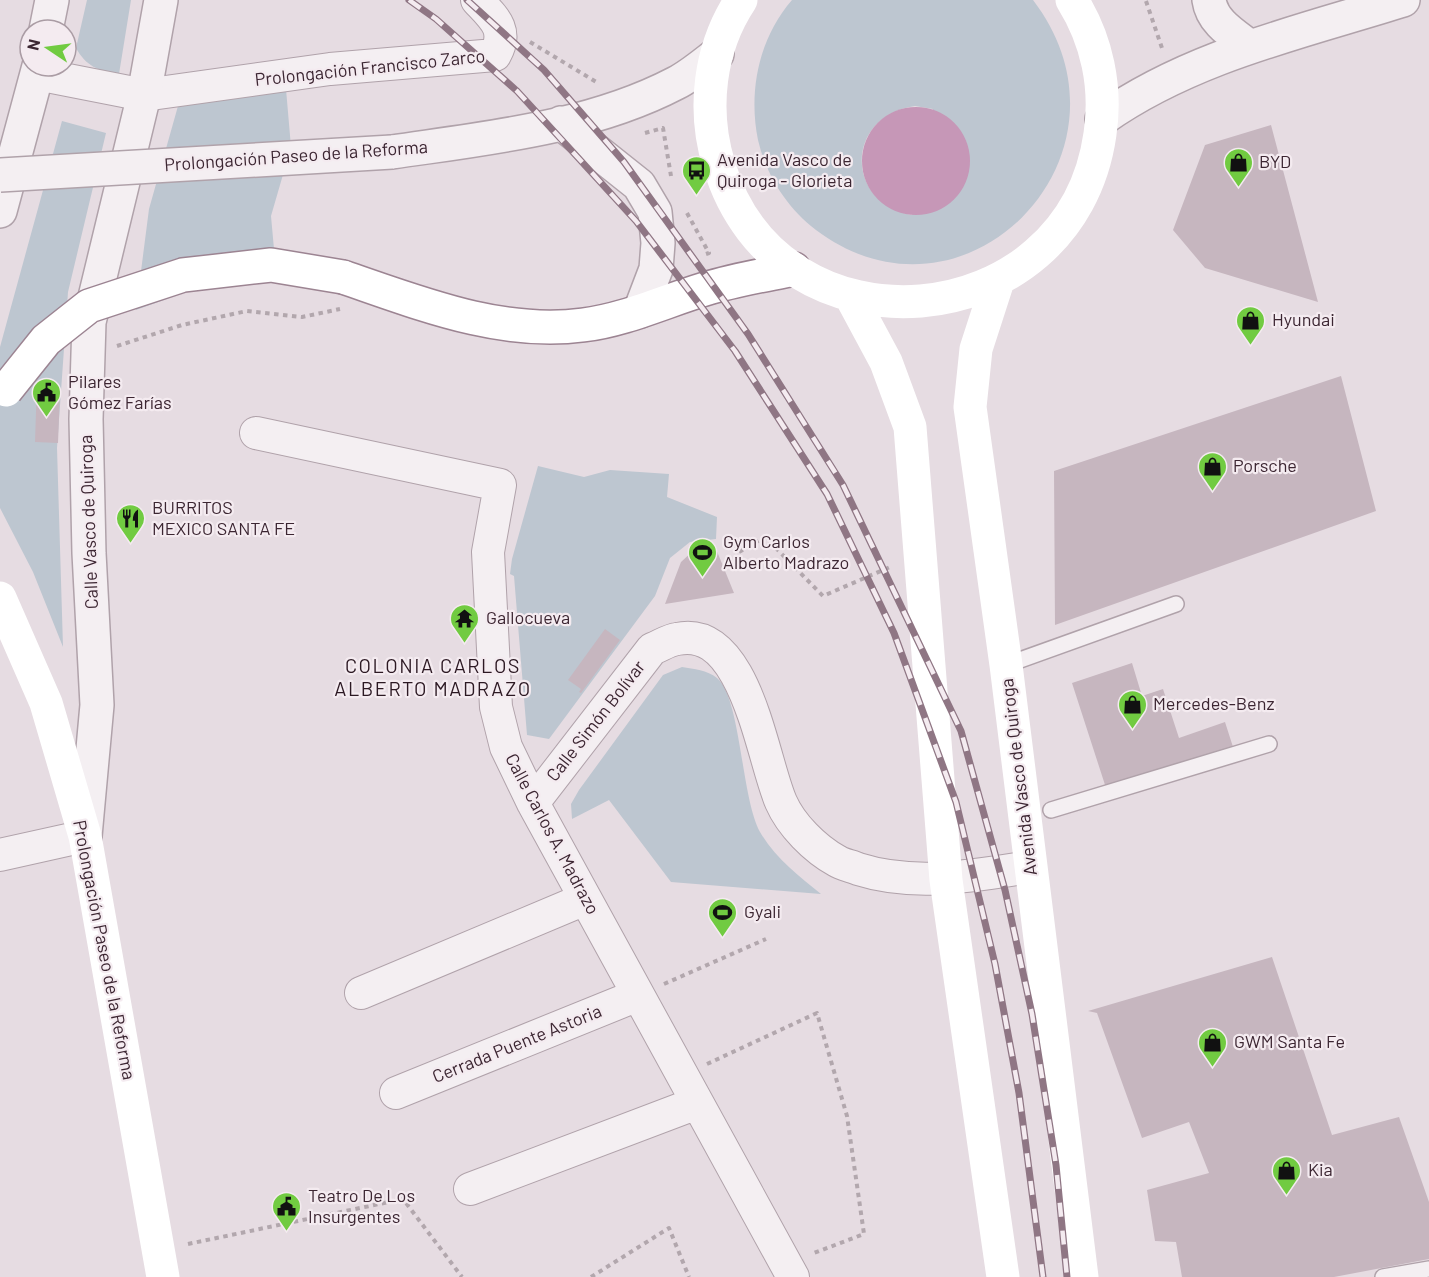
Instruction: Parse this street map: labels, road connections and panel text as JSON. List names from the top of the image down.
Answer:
{
  "streets": {
    "main road": ["Prolongación Paseo de la Reforma", "Avenida Vasco de Quiroga"],
    "street": [
      "Prolongación Francisco Zarco",
      "Calle Vasco de Quiroga",
      "Calle Simón Bolívar",
      "Calle Carlos A. Madrazo",
      "Cerrada Puente Astoria"
    ]
  },
  "crossings": [
    ["Prolongación Francisco Zarco", "Calle Vasco de Quiroga"],
    ["Prolongación Paseo de la Reforma", "Calle Vasco de Quiroga"],
    ["Calle Simón Bolívar", "Avenida Vasco de Quiroga"],
    ["Calle Simón Bolívar", "Calle Carlos A. Madrazo"],
    ["Calle Carlos A. Madrazo", "Cerrada Puente Astoria"]
  ],
  "districts": ["COLONIA CARLOS ALBERTO MADRAZO"],
  "places": {
    "shop": [
      "BYD",
      "Hyundai",
      "Porsche",
      "Mercedes-Benz",
      "GWM Santa Fe",
      "Kia"
    ],
    "bus stop": ["Avenida Vasco de Quiroga - Glorieta"],
    "public building": ["Pilares Gómez Farías", "Teatro De Los Insurgentes"],
    "restaurant": ["BURRITOS MEXICO SANTA FE"],
    "sports": ["Gym Carlos Alberto Madrazo", "Gyali"],
    "temple": ["Gallocueva"]
  },
  "north": "left"
}
